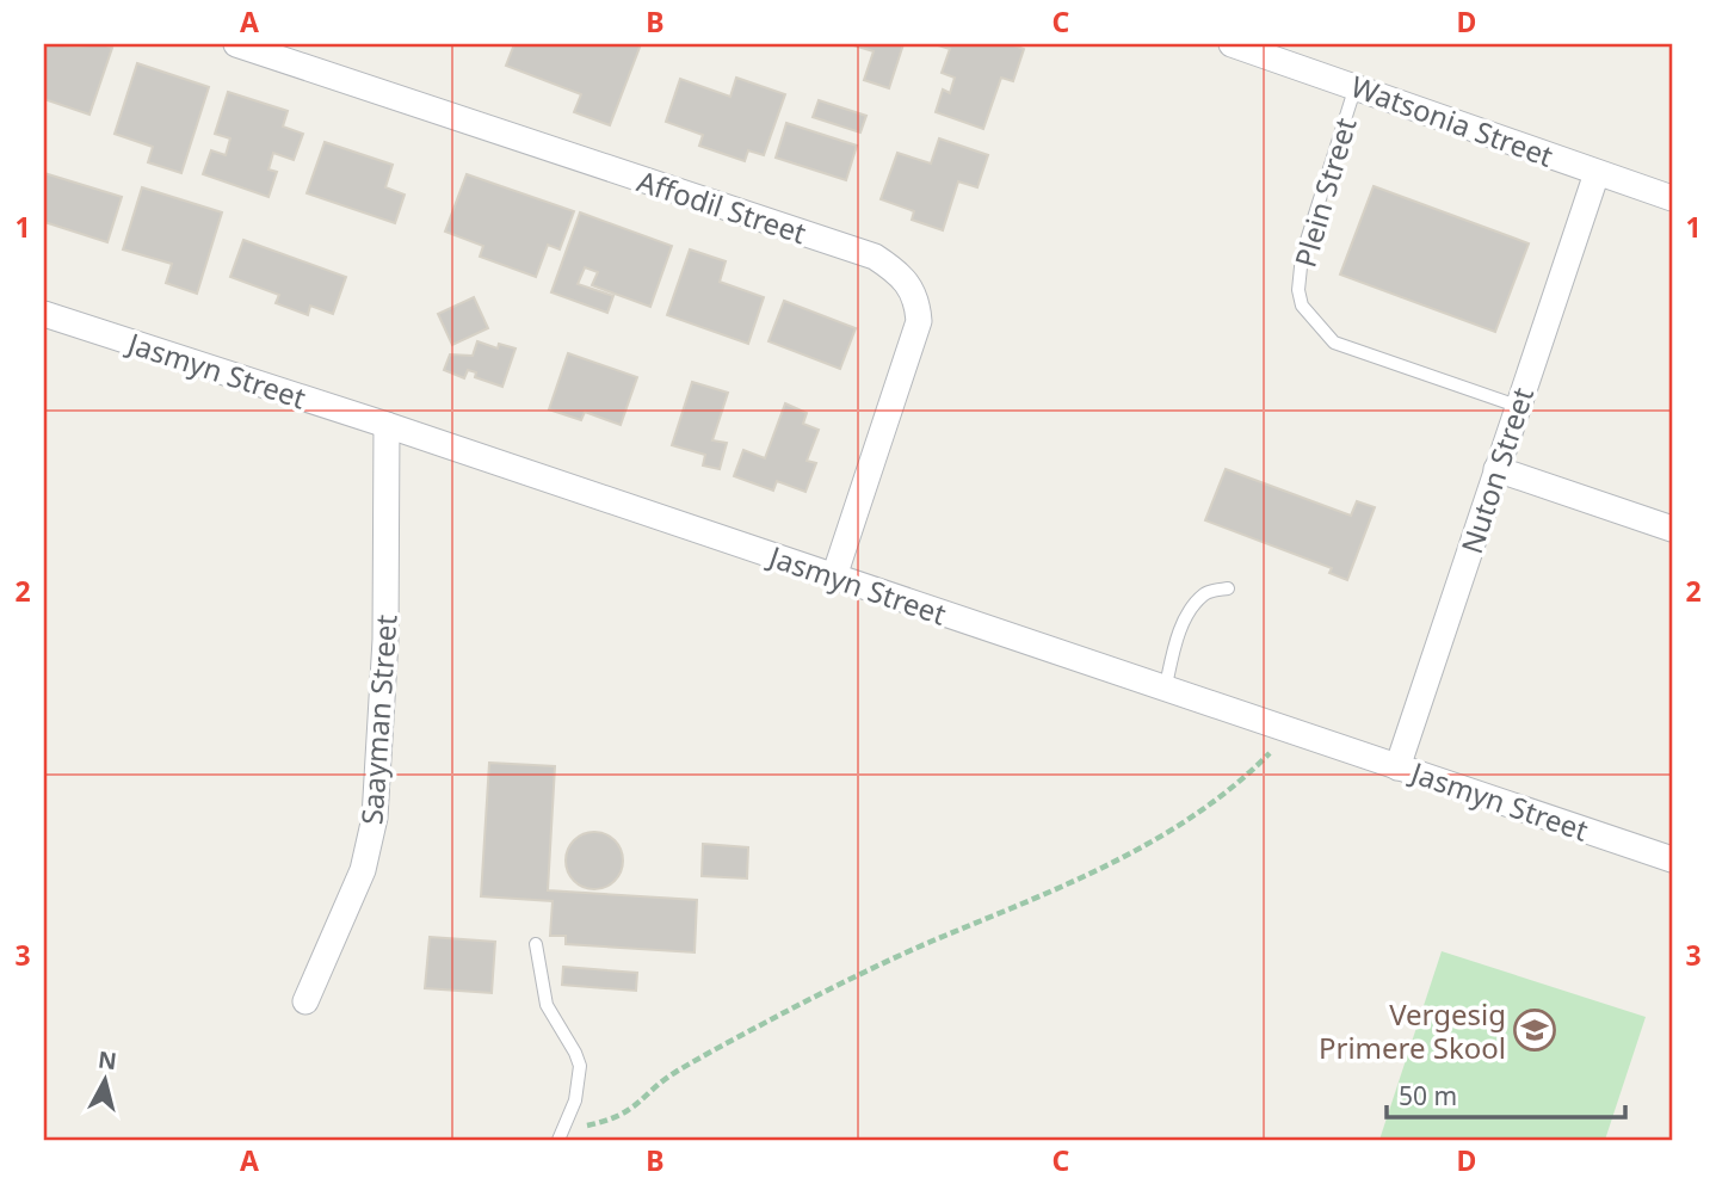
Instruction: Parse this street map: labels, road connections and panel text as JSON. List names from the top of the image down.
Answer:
{
  "streets": {
    "street": [
      "Watsonia Street",
      "Affodil Street",
      "Jasmyn Street",
      "Nuton Street",
      "Saayman Street"
    ],
    "lane": ["Plein Street"]
  },
  "crossings": [
    ["Watsonia Street", "Plein Street"],
    ["Watsonia Street", "Nuton Street"],
    ["Plein Street", "Nuton Street"],
    ["Affodil Street", "Jasmyn Street"],
    ["Jasmyn Street", "Nuton Street"],
    ["Jasmyn Street", "Saayman Street"]
  ],
  "places": {
    "school or university": ["Vergesig Primere Skool"]
  },
  "scale_bar": "50 m",
  "north": "top",
  "grid": {
    "columns": [
      "A",
      "B",
      "C",
      "D"
    ],
    "rows": ["1", "2", "3"]
  }
}
